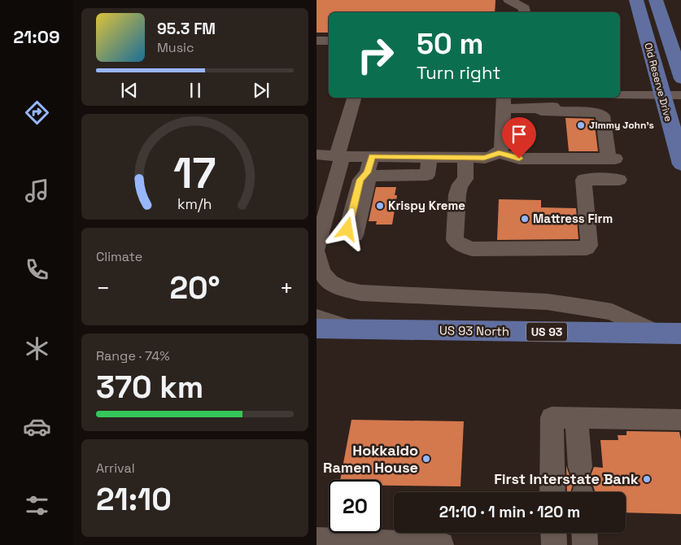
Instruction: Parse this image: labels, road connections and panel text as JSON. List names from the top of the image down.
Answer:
{
  "streets": {
    "main road": ["Old Reserve Drive", "US 93 North", "US 93"]
  },
  "places": [
    "Jimmy John's",
    "Krispy Kreme",
    "Mattress Firm",
    "Hokkaido Ramen House",
    "First Interstate Bank"
  ],
  "page": {
    "tabs": "21:09",
    "turn": ["50 m", "Turn right"],
    "song": ["95.3 FM", "Music"],
    "tile": [
      "Climate",
      ["Range · 74%", "370 km"],
      ["Arrival", "21:10"]
    ],
    "heat": ["−", "20°", "+"],
    "limit": "20",
    "trip": "21:10 · 1 min · 120 m",
    "gauge": ["17", "km/h"]
  }
}
